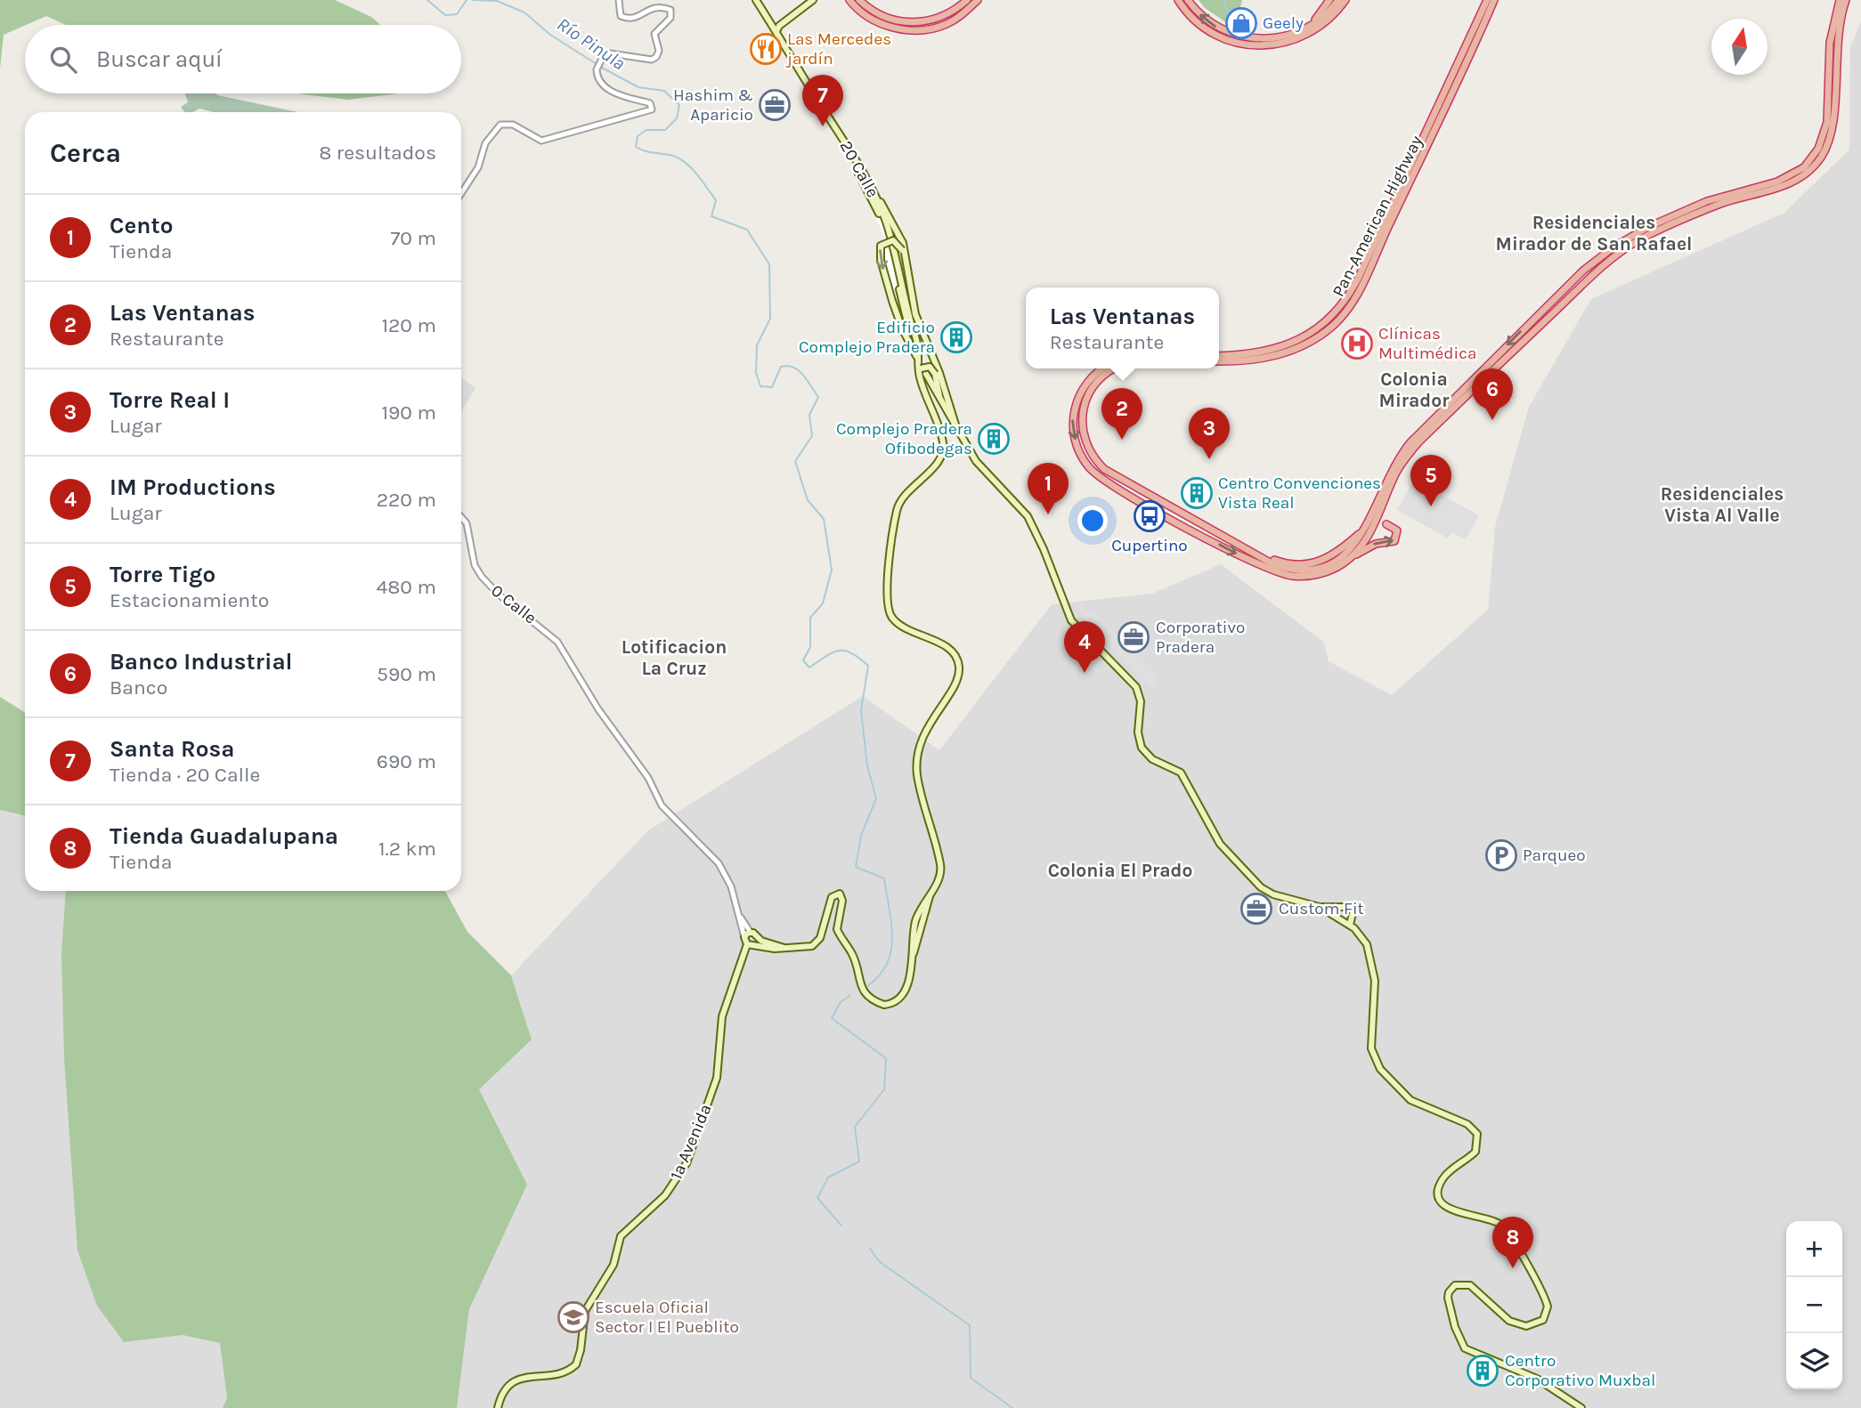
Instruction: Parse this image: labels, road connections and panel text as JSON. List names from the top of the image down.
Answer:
{
  "streets": {
    "highway": ["Pan-American Highway"],
    "main road": ["20 Calle", "1a Avenida"],
    "street": ["0 Calle"]
  },
  "districts": [
    "Residenciales Mirador de San Rafael",
    "Colonia Mirador",
    "Residenciales Vista Al Valle",
    "Lotificacion La Cruz",
    "Colonia El Prado"
  ],
  "water": ["Río Pinula"],
  "places": {
    "shop": ["Geely"],
    "restaurant": ["Las Mercedes jardín"],
    "office": ["Hashim & Aparicio", "Corporativo Pradera", "Custom Fit"],
    "building": [
      "Edificio Complejo Pradera",
      "Complejo Pradera Ofibodegas",
      "Centro Convenciones Vista Real",
      "Centro Corporativo Muxbal"
    ],
    "hospital": ["Clínicas Multimédica"],
    "bus stop": ["Cupertino"],
    "parking": ["Parqueo"],
    "school or university": ["Escuela Oficial Sector I El Pueblito"]
  },
  "north": "top",
  "page": {
    "search": "Buscar aquí",
    "pins": [
      "7",
      "6",
      "2",
      "3",
      "5",
      "1",
      "4",
      "8"
    ],
    "heading": ["Cerca", "8 resultados"],
    "list": [
      {
        "mark": "1",
        "name": "Cento",
        "note": "Tienda",
        "value": "70 m"
      },
      {
        "mark": "2",
        "name": "Las Ventanas",
        "note": "Restaurante",
        "value": "120 m"
      },
      {
        "mark": "3",
        "name": "Torre Real I",
        "note": "Lugar",
        "value": "190 m"
      },
      {
        "mark": "4",
        "name": "IM Productions",
        "note": "Lugar",
        "value": "220 m"
      },
      {
        "mark": "5",
        "name": "Torre Tigo",
        "note": "Estacionamiento",
        "value": "480 m"
      },
      {
        "mark": "6",
        "name": "Banco Industrial",
        "note": "Banco",
        "value": "590 m"
      },
      {
        "mark": "7",
        "name": "Santa Rosa",
        "note": "Tienda · 20 Calle",
        "value": "690 m"
      },
      {
        "mark": "8",
        "name": "Tienda Guadalupana",
        "note": "Tienda",
        "value": "1.2 km"
      }
    ],
    "popup": ["Las Ventanas", "Restaurante"],
    "map_buttons": ["+", "−"]
  }
}
